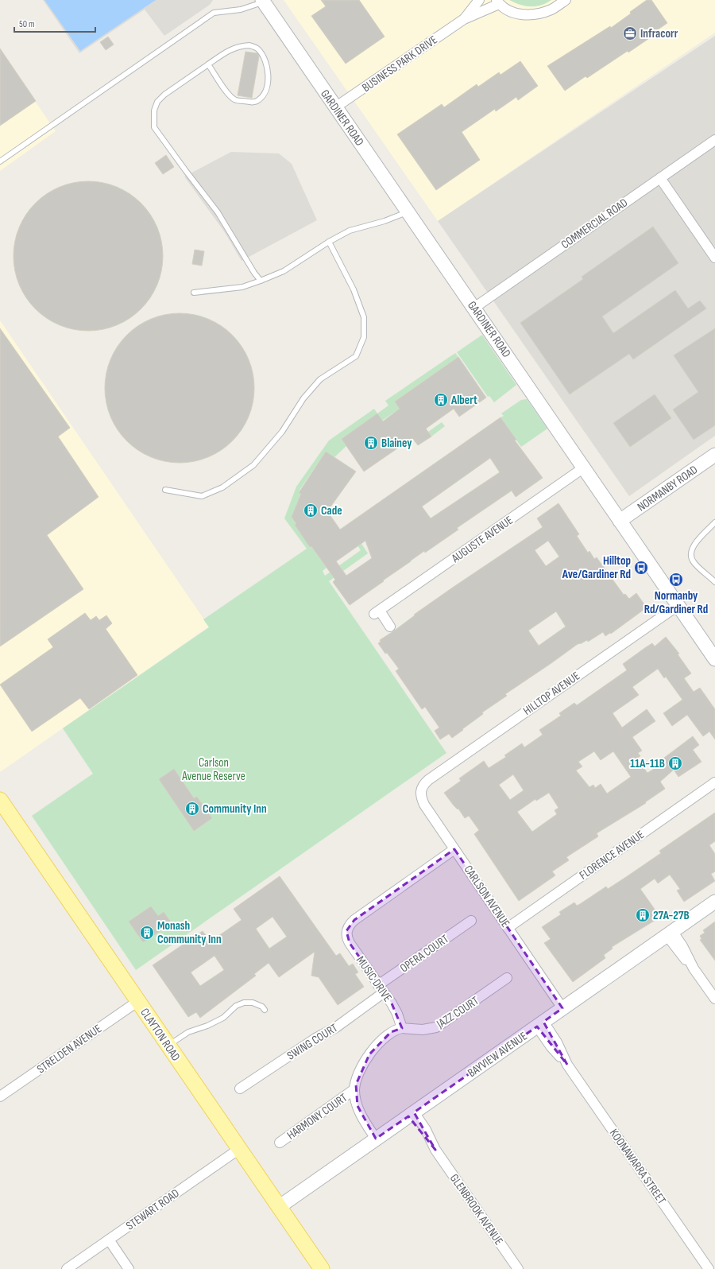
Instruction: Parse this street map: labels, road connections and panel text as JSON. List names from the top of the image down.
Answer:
{
  "streets": {
    "main road": ["CLAYTON ROAD"],
    "street": [
      "BUSINESS PARK DRIVE",
      "GARDINER ROAD",
      "COMMERCIAL ROAD",
      "NORMANBY ROAD",
      "AUGUSTE AVENUE",
      "HILLTOP AVENUE",
      "FLORENCE AVENUE",
      "CARLSON AVENUE",
      "OPERA COURT",
      "MUSIC DRIVE",
      "JAZZ COURT",
      "SWING COURT",
      "STRELDEN AVENUE",
      "BAYVIEW AVENUE",
      "HARMONY COURT",
      "KOONAWARRA STREET",
      "STEWART ROAD",
      "GLENBROOK AVENUE"
    ]
  },
  "crossings": [
    ["BUSINESS PARK DRIVE", "GARDINER ROAD"],
    ["GARDINER ROAD", "COMMERCIAL ROAD"],
    ["GARDINER ROAD", "NORMANBY ROAD"],
    ["GARDINER ROAD", "AUGUSTE AVENUE"],
    ["GARDINER ROAD", "HILLTOP AVENUE"],
    ["HILLTOP AVENUE", "CARLSON AVENUE"],
    ["FLORENCE AVENUE", "CARLSON AVENUE"],
    ["CARLSON AVENUE", "MUSIC DRIVE"],
    ["CARLSON AVENUE", "BAYVIEW AVENUE"],
    ["OPERA COURT", "MUSIC DRIVE"],
    ["OPERA COURT", "SWING COURT"],
    ["MUSIC DRIVE", "JAZZ COURT"],
    ["MUSIC DRIVE", "SWING COURT"],
    ["CLAYTON ROAD", "STRELDEN AVENUE"],
    ["CLAYTON ROAD", "BAYVIEW AVENUE"],
    ["CLAYTON ROAD", "STEWART ROAD"],
    ["BAYVIEW AVENUE", "KOONAWARRA STREET"],
    ["BAYVIEW AVENUE", "GLENBROOK AVENUE"]
  ],
  "parks": ["Carlson Avenue Reserve"],
  "places": {
    "office": ["Infracorr"],
    "building": [
      "Albert",
      "Blainey",
      "Cade",
      "11A-11B",
      "Community Inn",
      "27A-27B",
      "Monash Community Inn"
    ],
    "bus stop": ["Hilltop Ave/Gardiner Rd", "Normanby Rd/Gardiner Rd"]
  },
  "scale_bar": "50 m"
}
